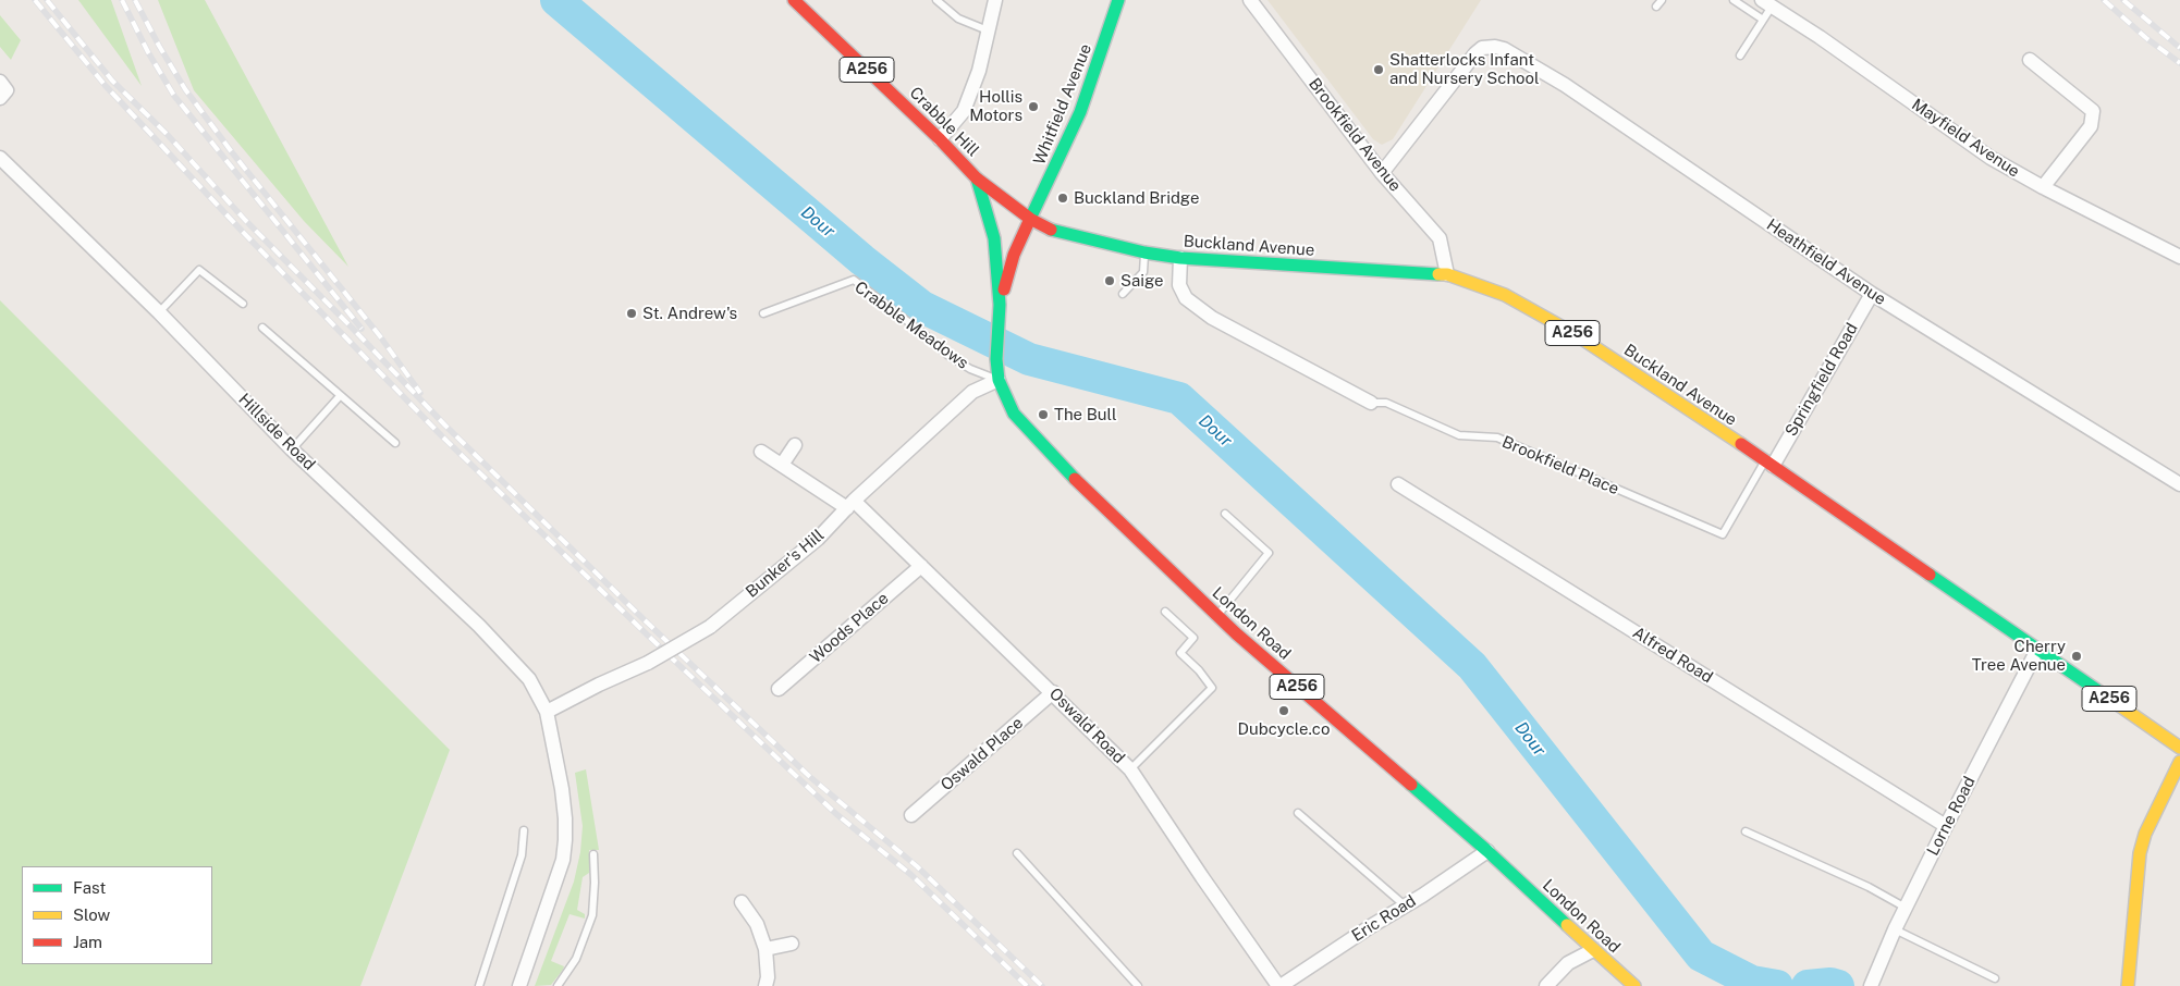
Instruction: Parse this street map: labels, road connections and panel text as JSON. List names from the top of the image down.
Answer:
{
  "streets": {
    "main road": [
      "A256",
      "Whitfield Avenue",
      "Crabble Hill",
      "Buckland Avenue",
      "London Road"
    ],
    "street": [
      "Brookfield Avenue",
      "Mayfield Avenue",
      "Heathfield Avenue",
      "Springfield Road",
      "Hillside Road",
      "Brookfield Place",
      "Bunker's Hill",
      "Woods Place",
      "Alfred Road",
      "Oswald Road",
      "Oswald Place",
      "Lorne Road",
      "Eric Road"
    ],
    "lane": ["Crabble Meadows"]
  },
  "crossings": [
    ["Whitfield Avenue", "Buckland Avenue"],
    ["Whitfield Avenue", "London Road"],
    ["Crabble Hill", "Buckland Avenue"],
    ["Crabble Hill", "London Road"],
    ["Brookfield Avenue", "Buckland Avenue"],
    ["Brookfield Avenue", "Heathfield Avenue"],
    ["Buckland Avenue", "Springfield Road"],
    ["Buckland Avenue", "Brookfield Place"],
    ["Buckland Avenue", "London Road"],
    ["Buckland Avenue", "Lorne Road"],
    ["Heathfield Avenue", "Springfield Road"],
    ["Crabble Meadows", "Bunker's Hill"],
    ["Crabble Meadows", "London Road"],
    ["Springfield Road", "Brookfield Place"],
    ["Hillside Road", "Bunker's Hill"],
    ["Bunker's Hill", "London Road"],
    ["Bunker's Hill", "Oswald Road"],
    ["London Road", "Eric Road"],
    ["Woods Place", "Oswald Road"],
    ["Alfred Road", "Lorne Road"],
    ["Oswald Road", "Oswald Place"],
    ["Oswald Road", "Eric Road"]
  ],
  "water": ["Dour"],
  "places": [
    "Shatterlocks Infant and Nursery School",
    "Hollis Motors",
    "Buckland Bridge",
    "Saige",
    "St. Andrew's",
    "The Bull",
    "Cherry Tree Avenue",
    "Dubcycle.co"
  ],
  "legend": ["Fast", "Slow", "Jam"]
}
